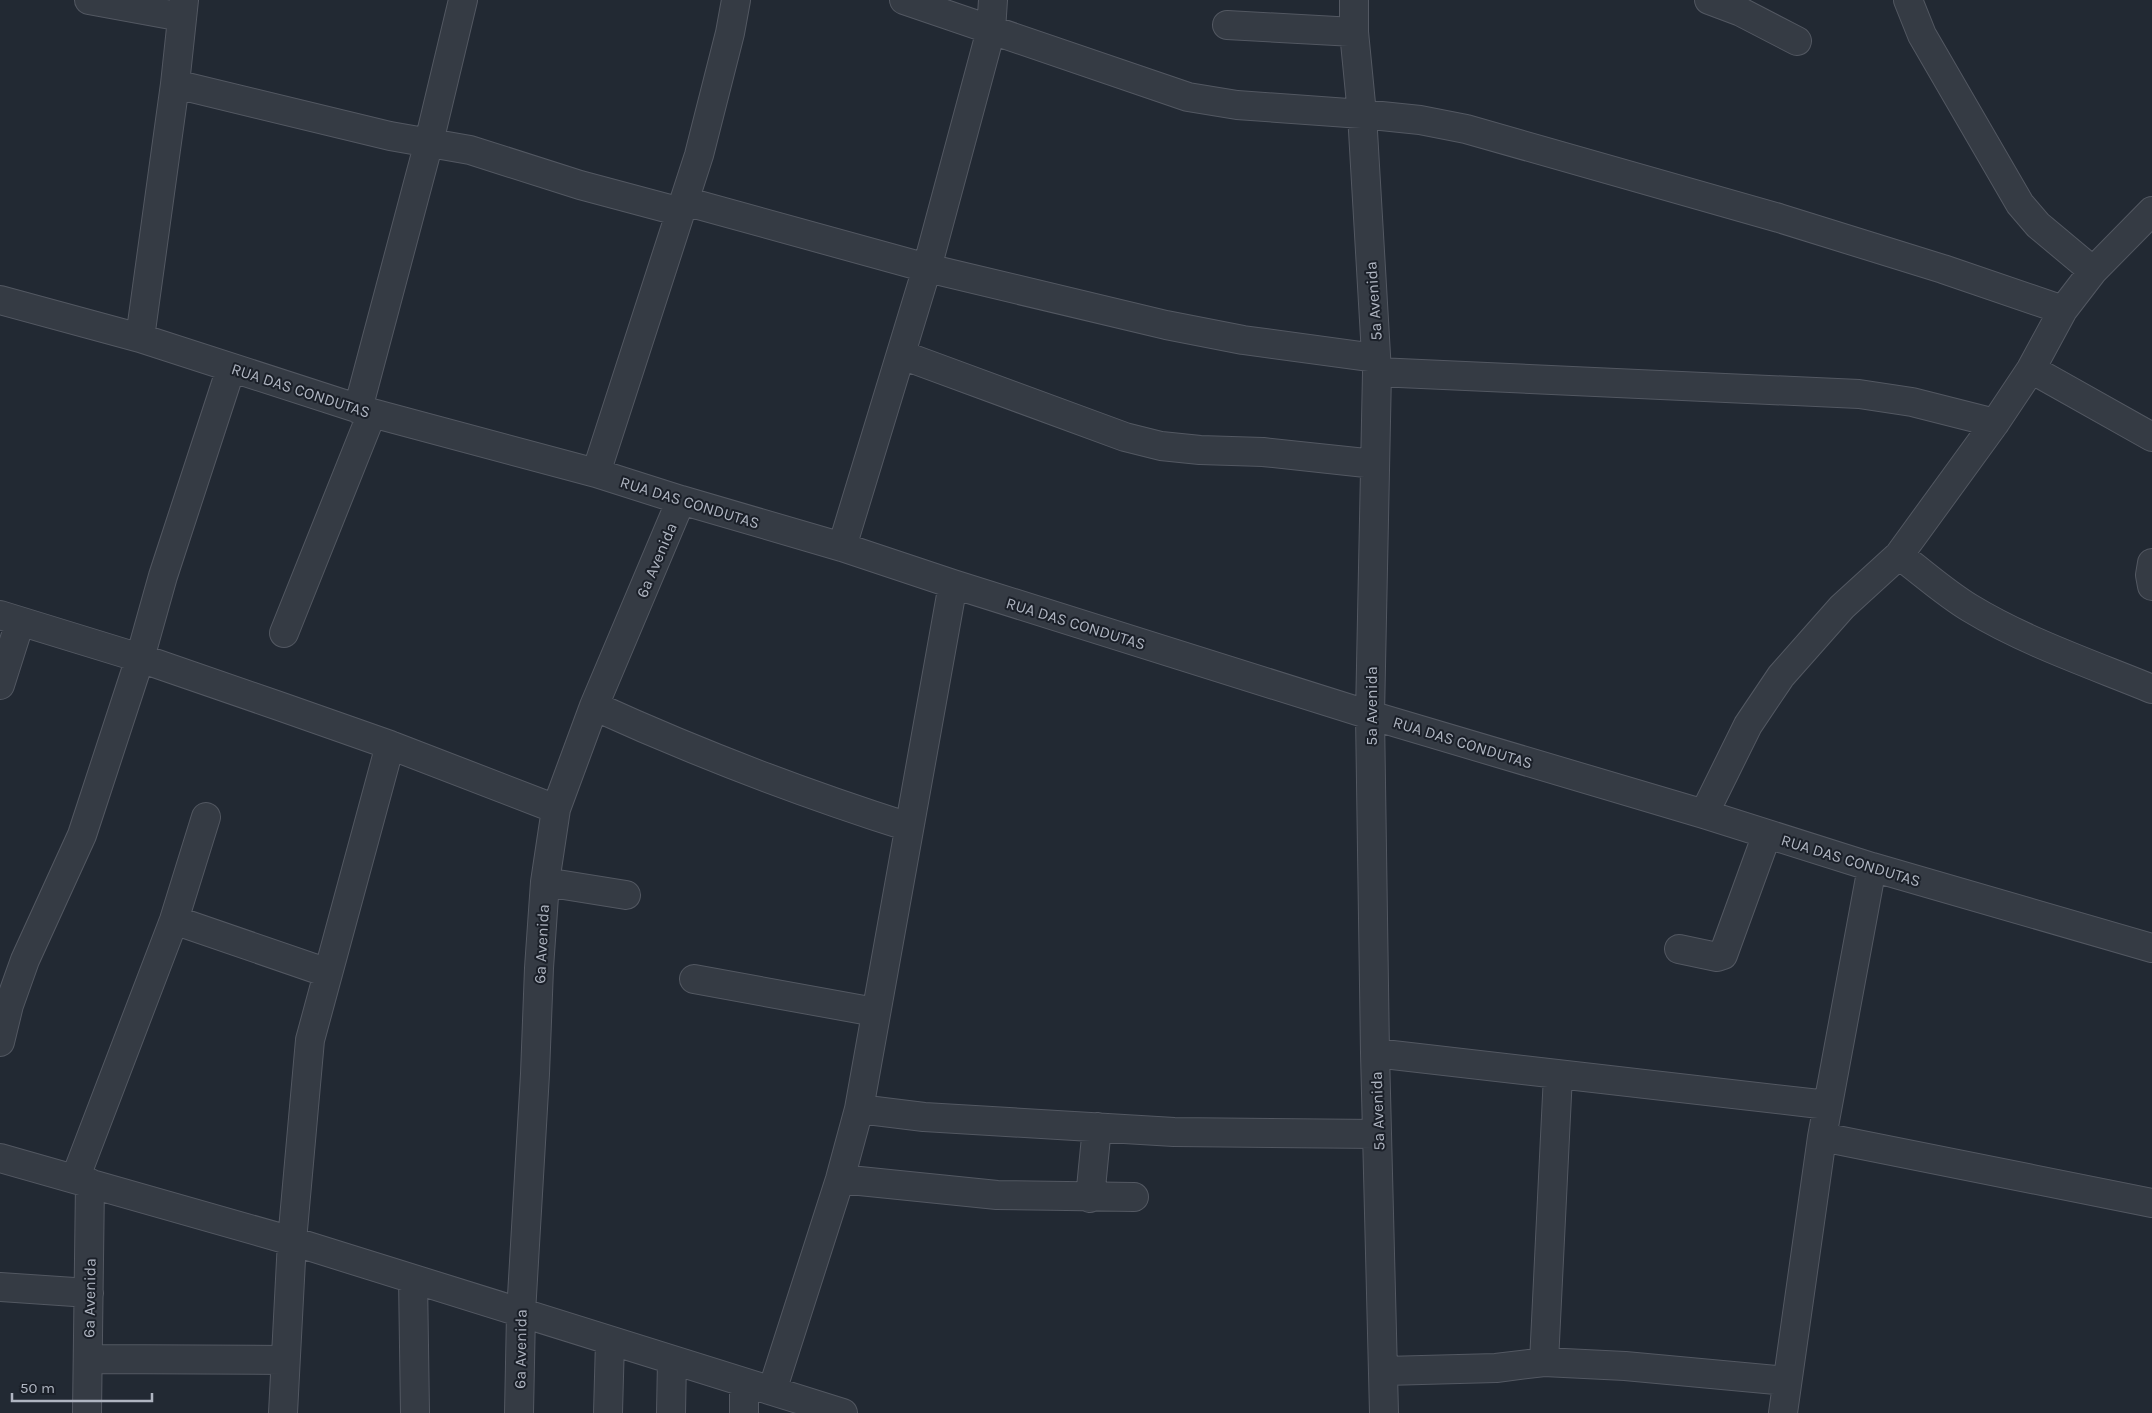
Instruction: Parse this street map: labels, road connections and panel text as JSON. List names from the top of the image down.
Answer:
{
  "streets": {
    "street": ["5ª Avenida", "RUA DAS CONDUTAS", "6ª Avenida"]
  },
  "crossings": [
    ["5ª Avenida", "RUA DAS CONDUTAS"],
    ["RUA DAS CONDUTAS", "6ª Avenida"]
  ],
  "scale_bar": "50 m"
}
